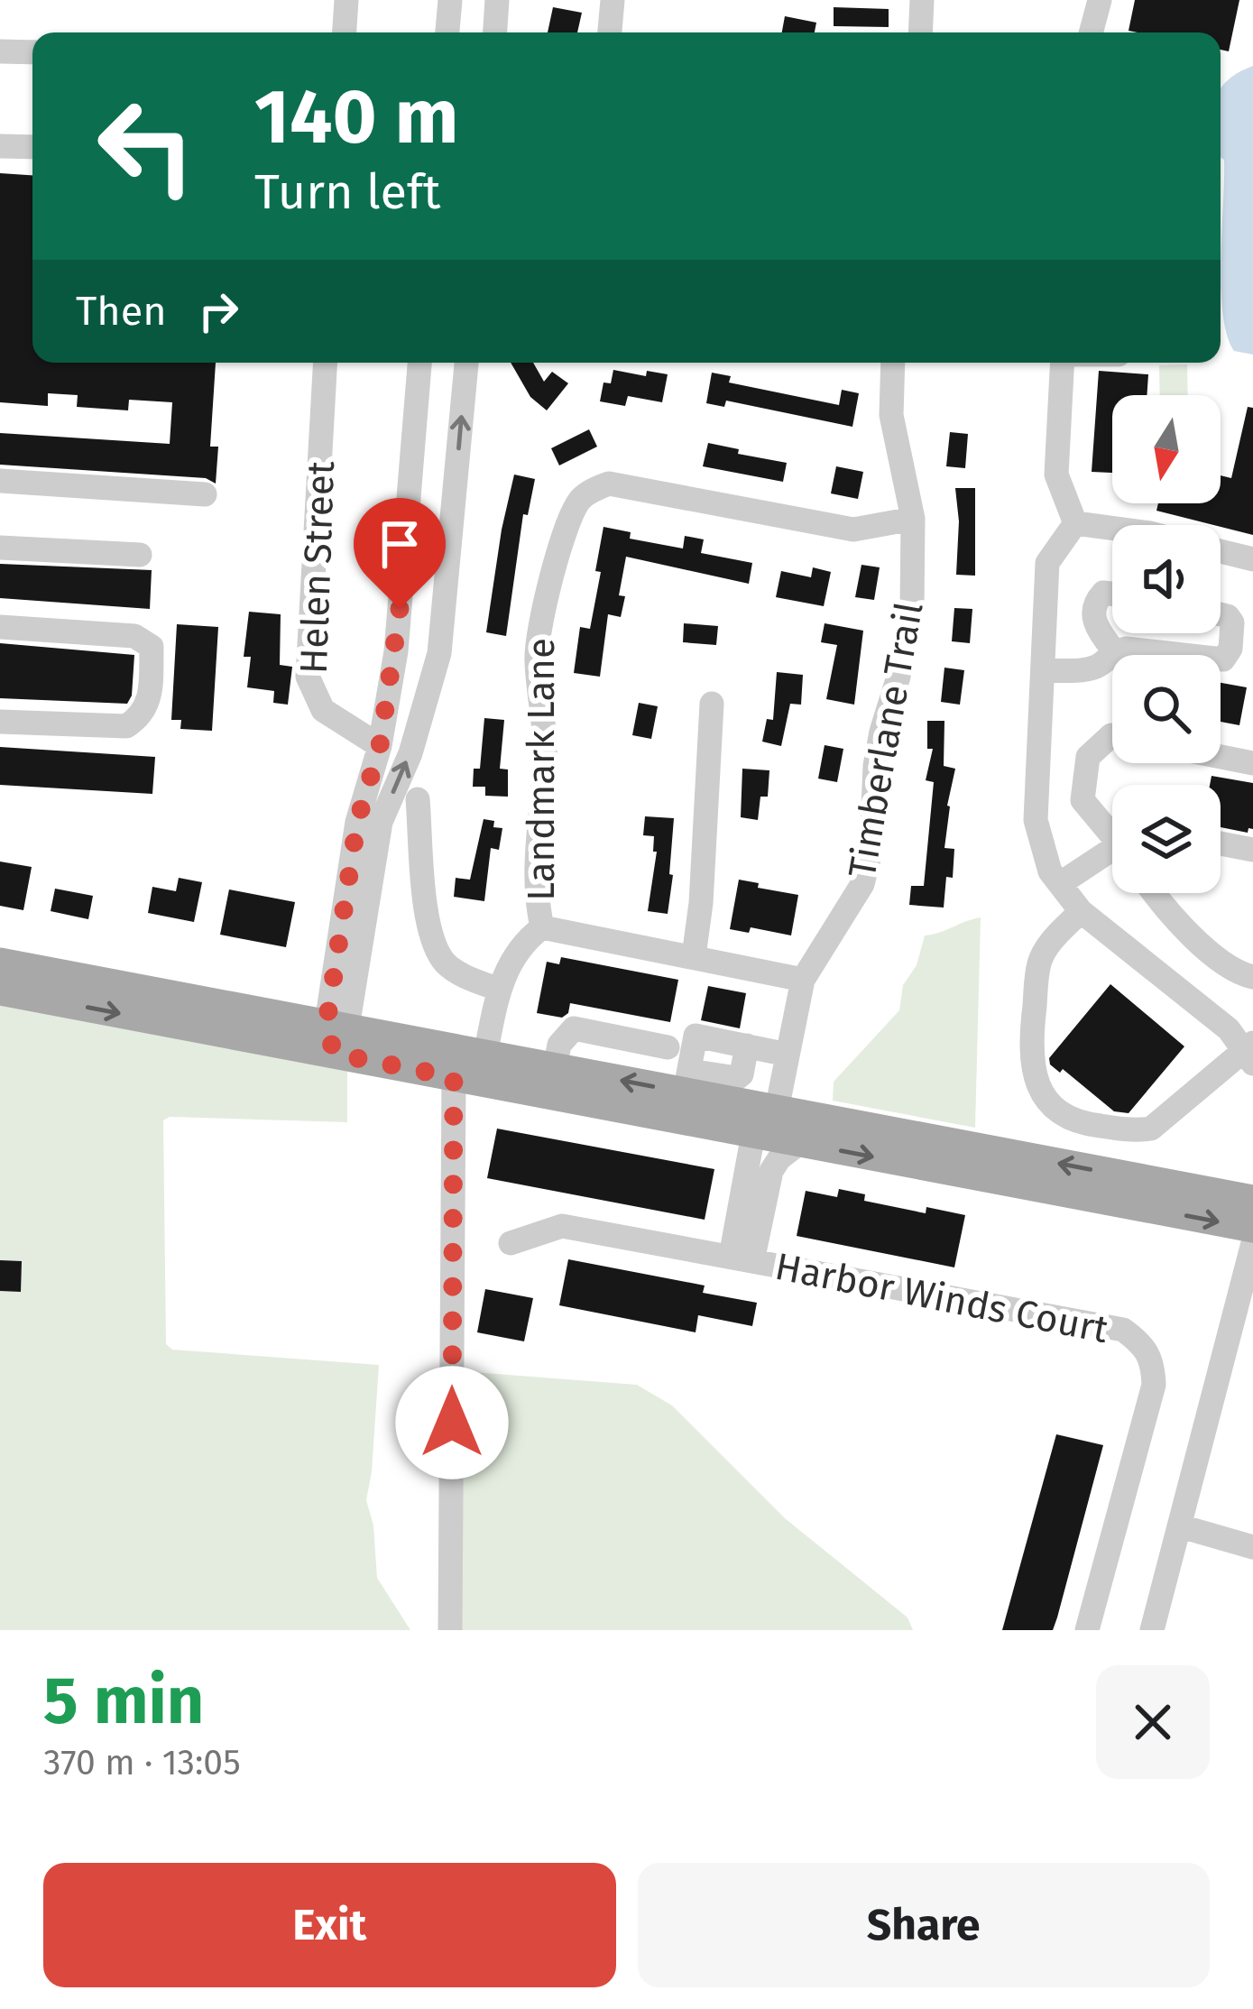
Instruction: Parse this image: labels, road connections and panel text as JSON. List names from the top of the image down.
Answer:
{
  "streets": {
    "street": [
      "Helen Street",
      "Timberlane Trail",
      "Landmark Lane",
      "Harbor Winds Court"
    ]
  },
  "crossings": [
    ["Timberlane Trail", "Landmark Lane"]
  ],
  "north": "bottom",
  "page": {
    "turn": ["140 m", "Turn left"],
    "then": "Then",
    "heading": ["5 min", "370 m · 13:05"],
    "buttons": ["Exit", "Share"]
  }
}
